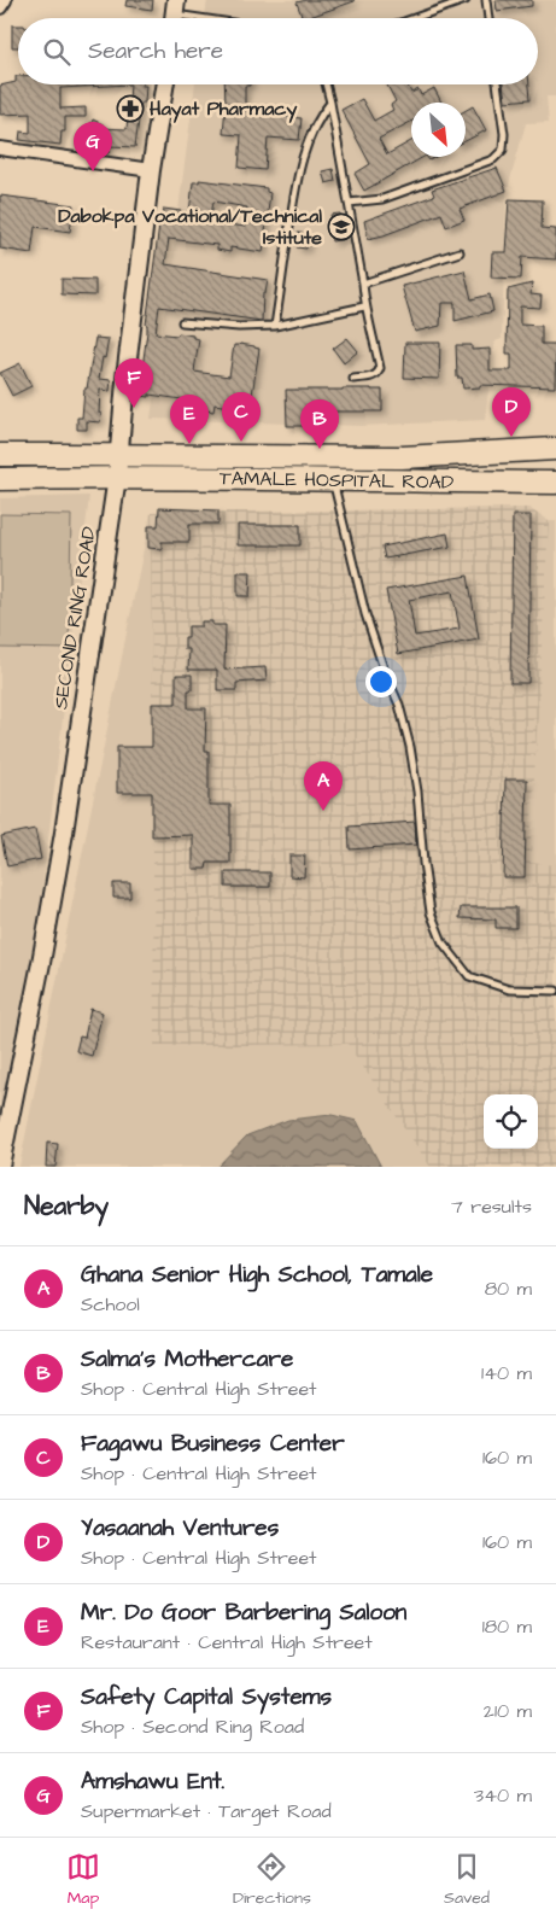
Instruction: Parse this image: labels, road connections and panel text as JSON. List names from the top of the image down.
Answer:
{
  "streets": {
    "highway": ["TAMALE HOSPITAL ROAD"],
    "street": ["SECOND RING ROAD"]
  },
  "crossings": [
    ["TAMALE HOSPITAL ROAD", "SECOND RING ROAD"]
  ],
  "places": {
    "pharmacy": ["Hayat Pharmacy"],
    "school or university": ["Dabokpa Vocational/Technical Istitute"]
  },
  "north": "bottom right",
  "page": {
    "search": "Search here",
    "pins": [
      "G",
      "F",
      "D",
      "C",
      "E",
      "B",
      "A"
    ],
    "heading": ["Nearby", "7 results"],
    "list": [
      {
        "mark": "A",
        "name": "Ghana Senior High School, Tamale",
        "note": "School",
        "value": "80 m"
      },
      {
        "mark": "B",
        "name": "Salma's Mothercare",
        "note": "Shop · Central High Street",
        "value": "140 m"
      },
      {
        "mark": "C",
        "name": "Fagawu Business Center",
        "note": "Shop · Central High Street",
        "value": "160 m"
      },
      {
        "mark": "D",
        "name": "Yasaanah Ventures",
        "note": "Shop · Central High Street",
        "value": "160 m"
      },
      {
        "mark": "E",
        "name": "Mr. Do Goor Barbering Saloon",
        "note": "Restaurant · Central High Street",
        "value": "180 m"
      },
      {
        "mark": "F",
        "name": "Safety Capital Systems",
        "note": "Shop · Second Ring Road",
        "value": "210 m"
      },
      {
        "mark": "G",
        "name": "Amshawu Ent.",
        "note": "Supermarket · Target Road",
        "value": "340 m"
      }
    ],
    "nav": ["Map", "Directions", "Saved"]
  }
}
